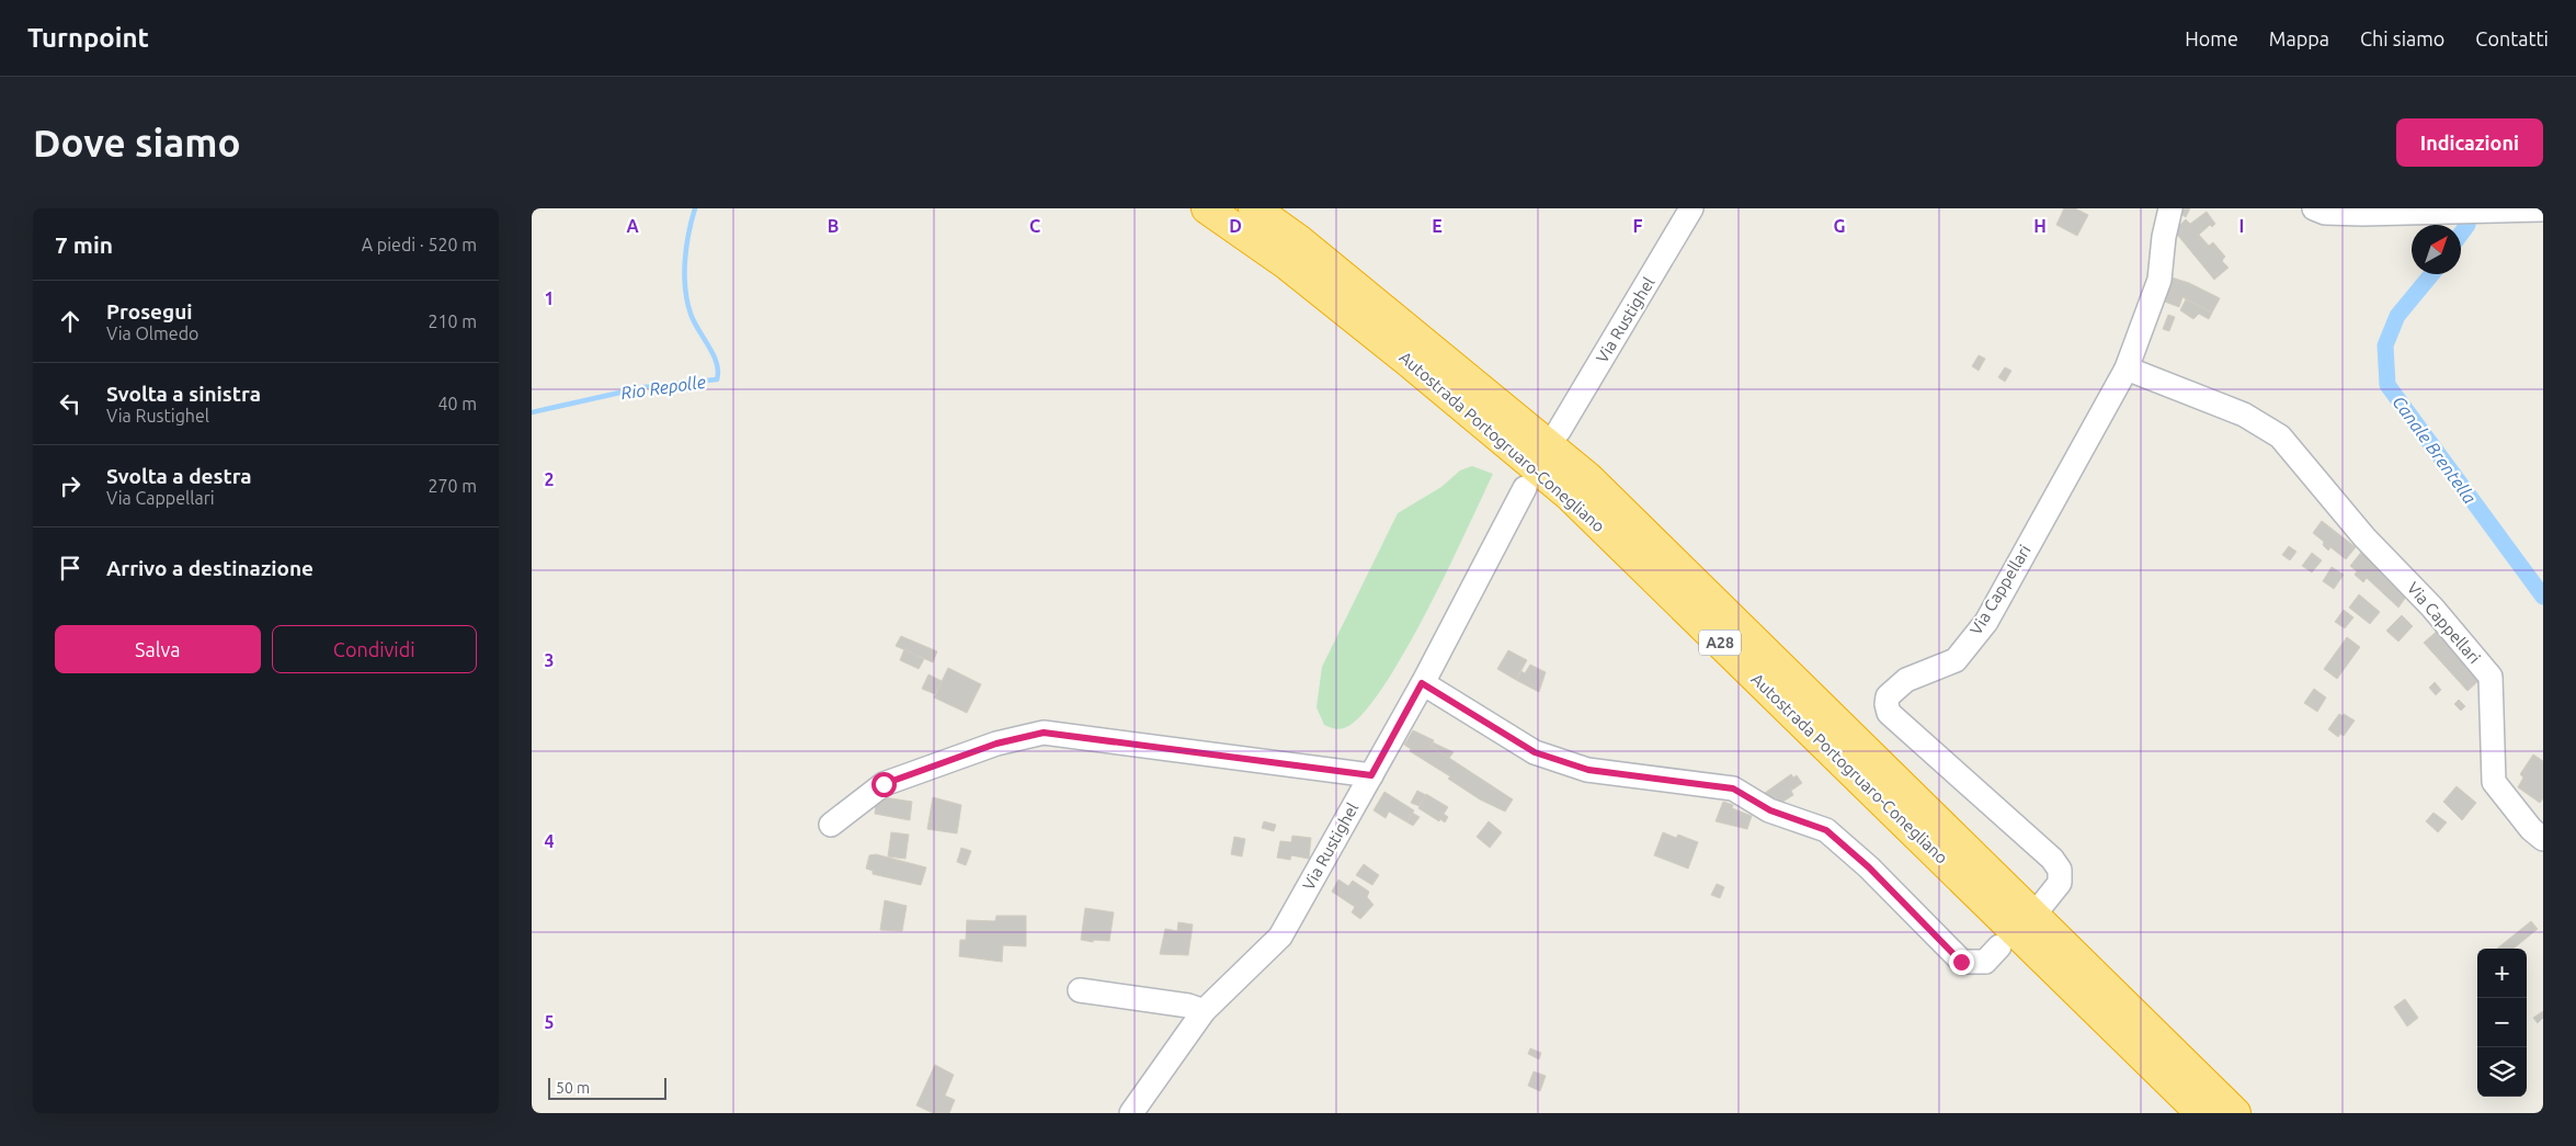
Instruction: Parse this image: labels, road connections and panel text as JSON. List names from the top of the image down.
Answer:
{
  "streets": {
    "highway": ["Autostrada Portogruaro-Conegliano", "A28"],
    "street": ["Via Rustighel", "Via Cappellari"]
  },
  "water": ["Rio Repolle", "Canale Brentella"],
  "scale_bar": "50 m",
  "north": "top right",
  "page": {
    "header": "Turnpoint",
    "nav": [
      "Home",
      "Mappa",
      "Chi siamo",
      "Contatti"
    ],
    "buttons": [
      "Indicazioni",
      ["Salva", "Condividi"]
    ],
    "title": "Dove siamo",
    "heading": ["7 min", "A piedi · 520 m"],
    "list": [
      ["Prosegui", "Via Olmedo", "210 m"],
      ["Svolta a sinistra", "Via Rustighel", "40 m"],
      ["Svolta a destra", "Via Cappellari", "270 m"],
      "Arrivo a destinazione"
    ],
    "map_buttons": ["+", "−"],
    "scale": "50 m"
  },
  "grid": {
    "columns": [
      "A",
      "B",
      "C",
      "D",
      "E",
      "F",
      "G",
      "H",
      "I"
    ],
    "rows": [
      "1",
      "2",
      "3",
      "4",
      "5"
    ]
  }
}
